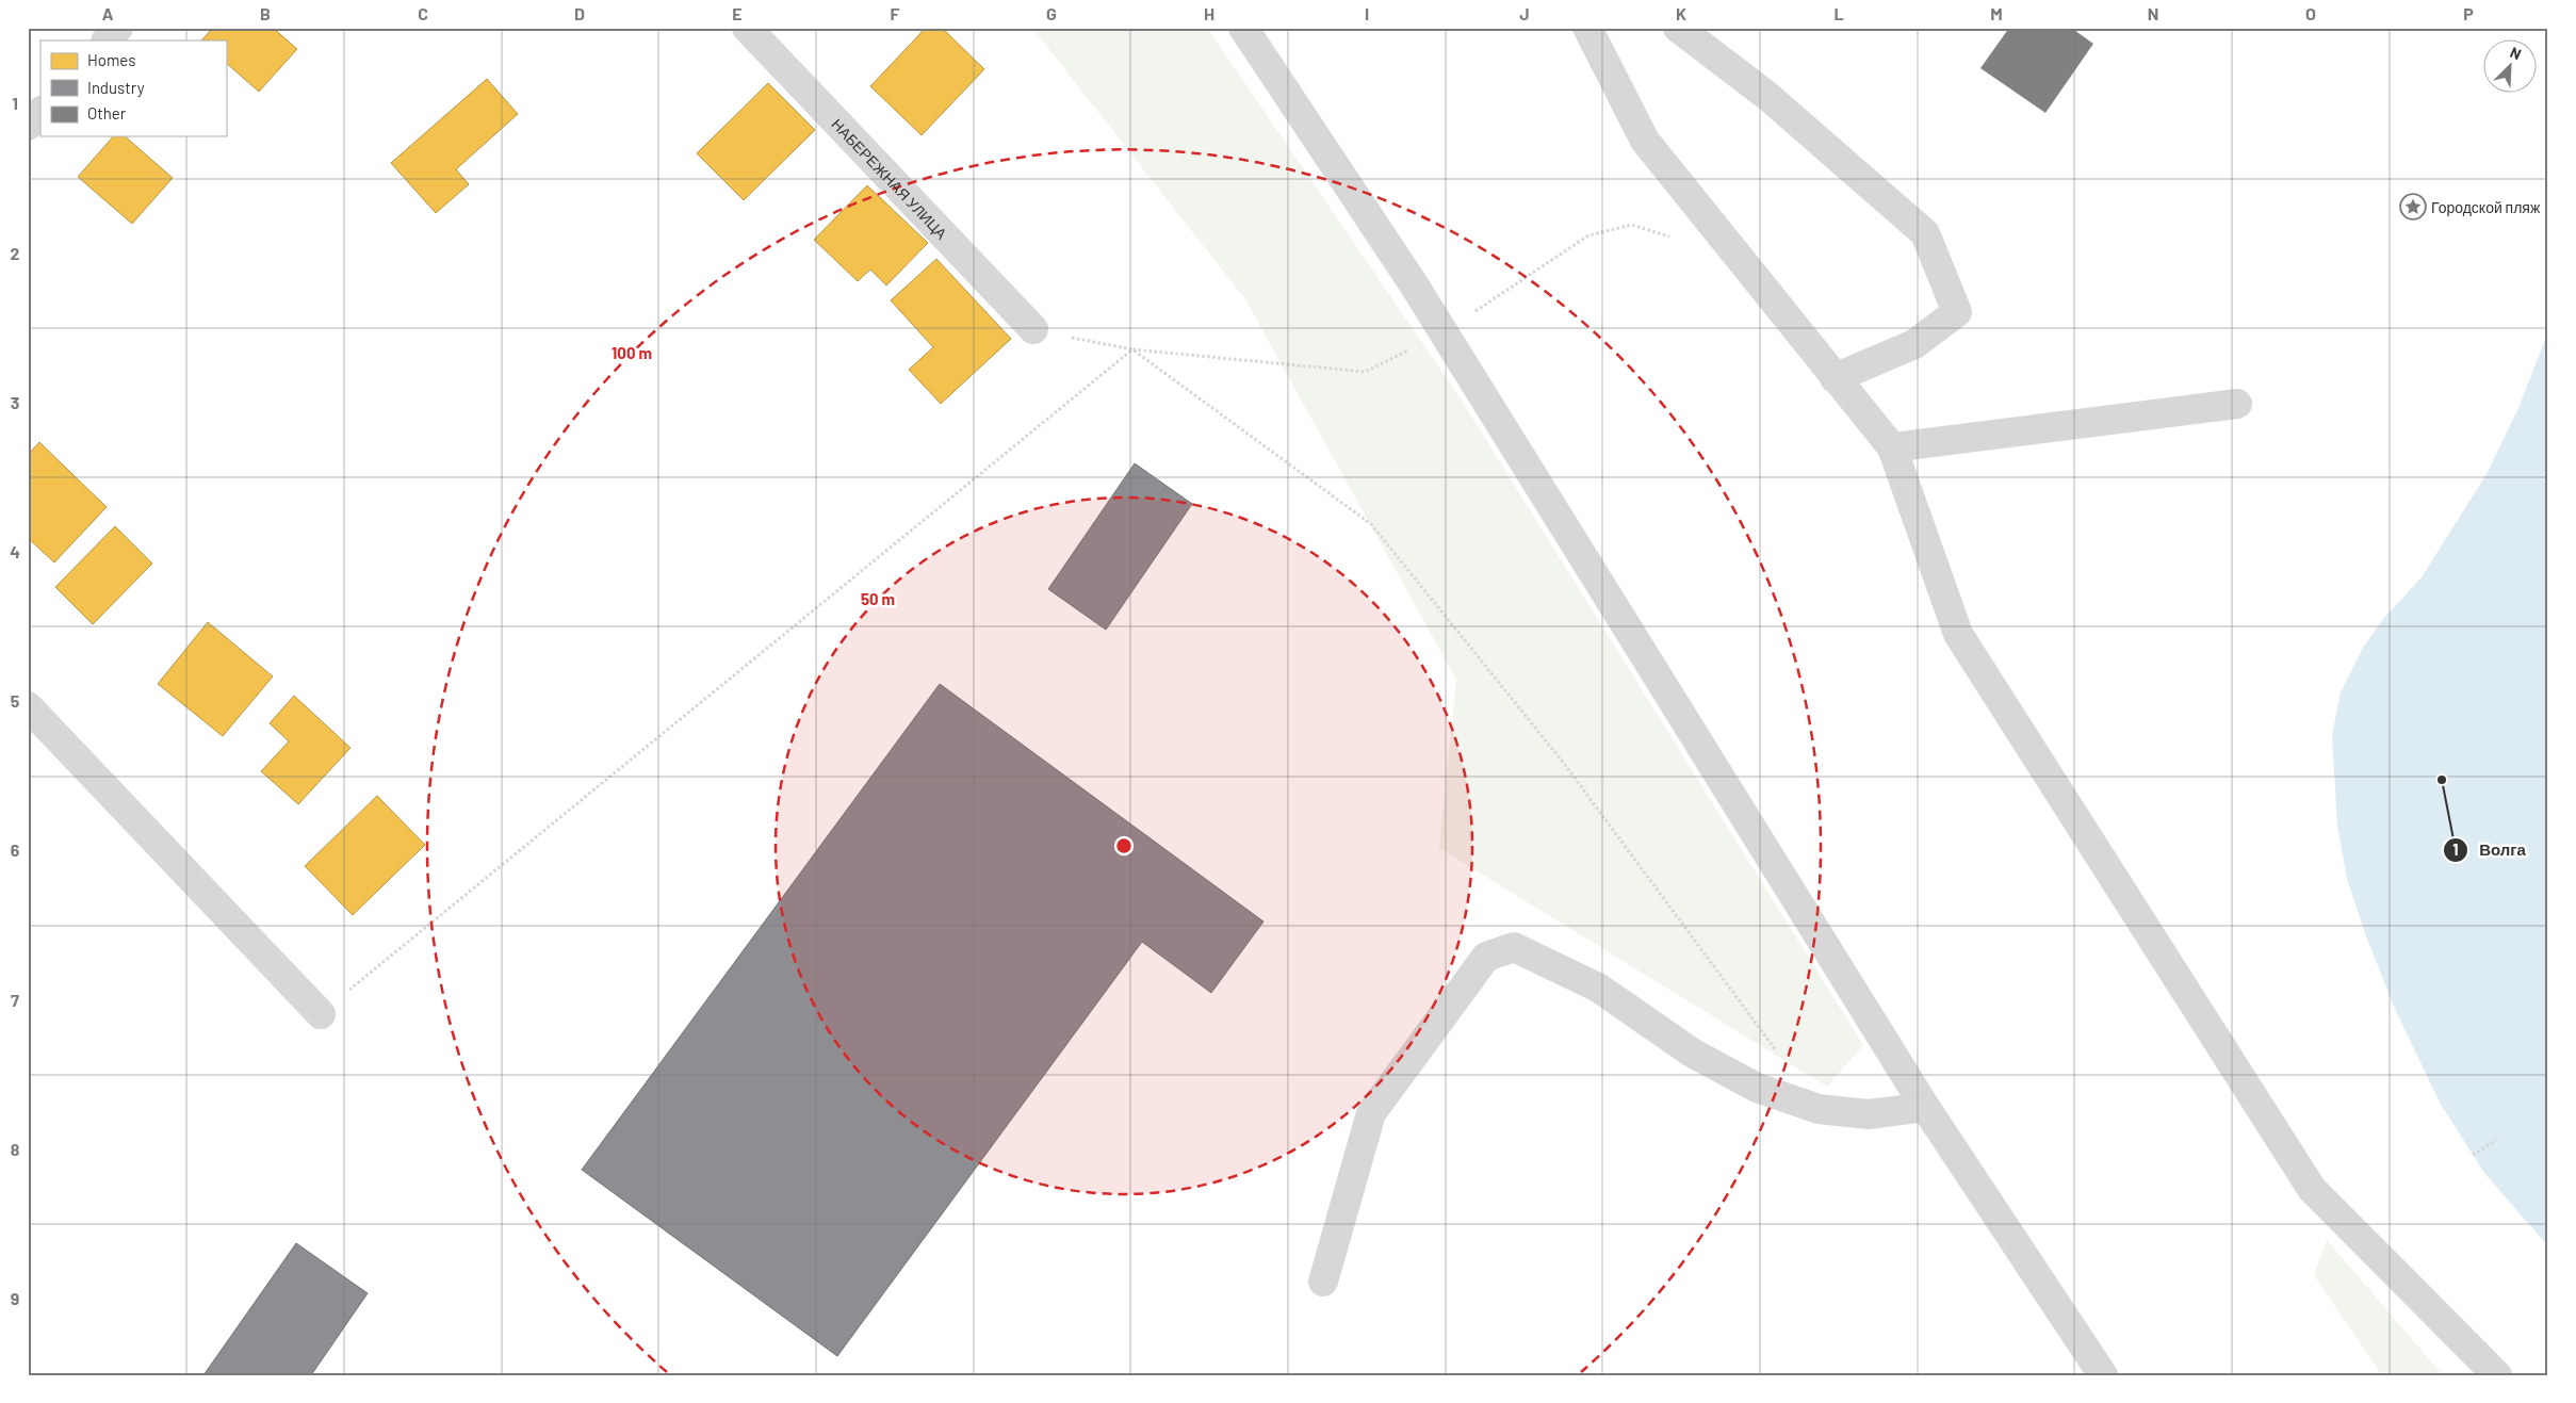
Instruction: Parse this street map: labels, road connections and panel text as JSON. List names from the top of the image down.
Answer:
{
  "streets": {
    "street": ["НАБЕРЕЖНАЯ УЛИЦА"]
  },
  "places": {
    "place": ["Городской пляж"],
    "other": ["Волга"]
  },
  "legend": ["Homes", "Industry", "Other"],
  "north": "top right",
  "grid": {
    "columns": [
      "A",
      "B",
      "C",
      "D",
      "E",
      "F",
      "G",
      "H",
      "I",
      "J",
      "K",
      "L",
      "M",
      "N",
      "O",
      "P"
    ],
    "rows": [
      "1",
      "2",
      "3",
      "4",
      "5",
      "6",
      "7",
      "8",
      "9"
    ]
  },
  "rings": ["100 m", "50 m"]
}
